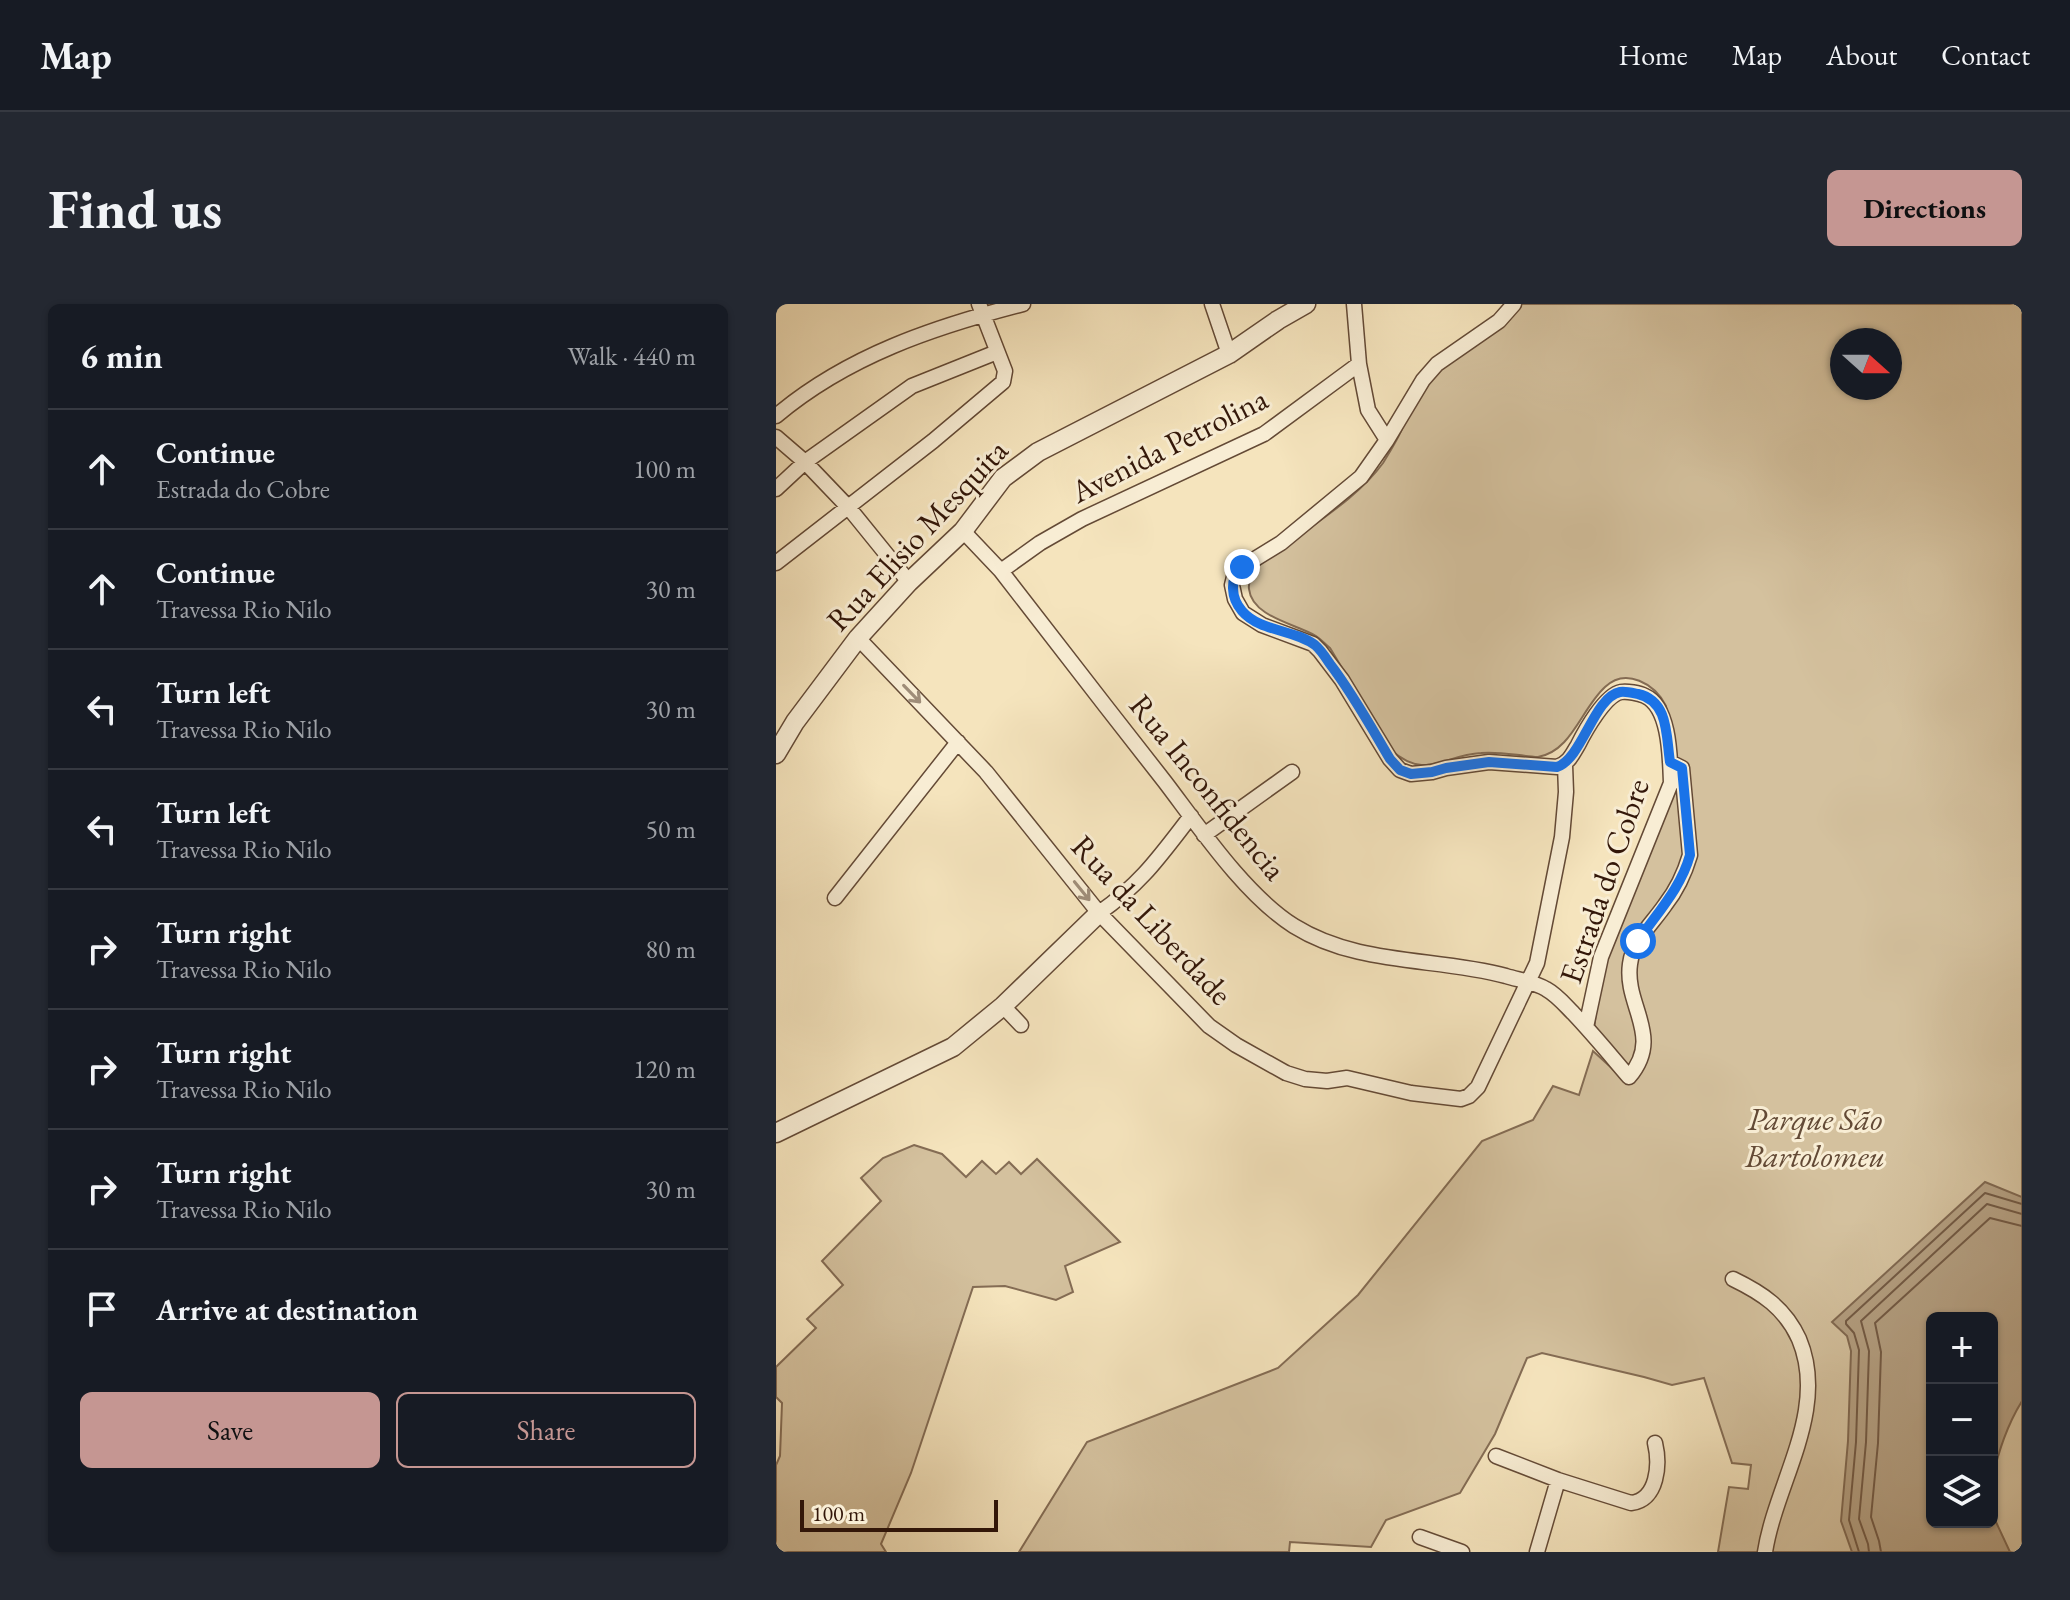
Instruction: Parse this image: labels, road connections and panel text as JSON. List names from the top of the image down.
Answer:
{
  "streets": {
    "street": [
      "Avenida Petrolina",
      "Rua Elisio Mesquita",
      "Rua Inconfidencia",
      "Estrada do Cobre",
      "Rua da Liberdade"
    ]
  },
  "crossings": [
    ["Avenida Petrolina", "Rua Inconfidencia"],
    ["Rua Elisio Mesquita", "Rua Inconfidencia"],
    ["Rua Elisio Mesquita", "Rua da Liberdade"],
    ["Rua Inconfidencia", "Estrada do Cobre"],
    ["Rua Inconfidencia", "Rua da Liberdade"]
  ],
  "one_way": ["Rua da Liberdade"],
  "parks": ["Parque São Bartolomeu"],
  "scale_bar": "100 m",
  "north": "right",
  "page": {
    "header": "Map",
    "nav": [
      "Home",
      "Map",
      "About",
      "Contact"
    ],
    "buttons": [
      "Directions",
      ["Save", "Share"]
    ],
    "title": "Find us",
    "heading": ["6 min", "Walk · 440 m"],
    "list": [
      ["Continue", "Estrada do Cobre", "100 m"],
      ["Continue", "Travessa Rio Nilo", "30 m"],
      ["Turn left", "Travessa Rio Nilo", "30 m"],
      ["Turn left", "Travessa Rio Nilo", "50 m"],
      ["Turn right", "Travessa Rio Nilo", "80 m"],
      ["Turn right", "Travessa Rio Nilo", "120 m"],
      ["Turn right", "Travessa Rio Nilo", "30 m"],
      "Arrive at destination"
    ],
    "map_buttons": ["+", "−"],
    "scale": "100 m"
  }
}
